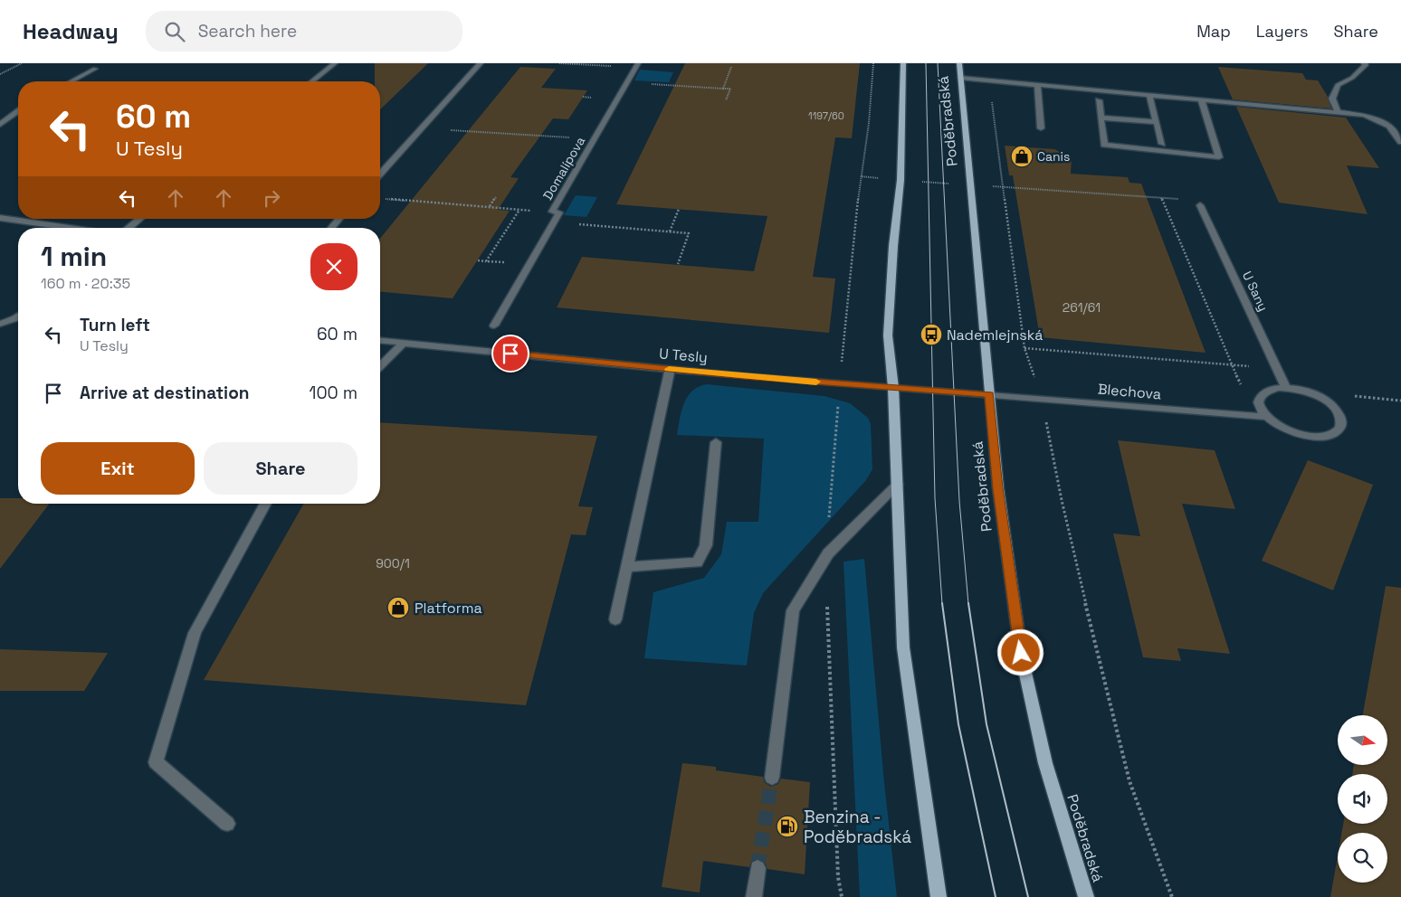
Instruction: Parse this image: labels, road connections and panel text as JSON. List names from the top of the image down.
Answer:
{
  "streets": {
    "main road": ["Poděbradská"],
    "street": [
      "Domalípova",
      "U Sany",
      "U Tesly",
      "Blechova"
    ]
  },
  "crossings": [
    ["Poděbradská", "U Tesly"],
    ["Poděbradská", "Blechova"],
    ["U Sany", "Blechova"],
    ["U Tesly", "Blechova"]
  ],
  "places": {
    "shop": ["Canis", "Platforma"],
    "bus stop": ["Nademlejnská"],
    "fuel station": ["Benzina - Poděbradská"]
  },
  "house_numbers": ["1197/60", "261/61", "900/1"],
  "north": "right",
  "page": {
    "header": "Headway",
    "search": "Search here",
    "nav": ["Map", "Layers", "Share"],
    "turn": ["60 m", "U Tesly"],
    "heading": ["1 min", "160 m · 20:35"],
    "list": [
      {
        "name": "Turn left",
        "note": "U Tesly",
        "value": "60 m"
      },
      {
        "name": "Arrive at destination",
        "value": "100 m"
      }
    ],
    "buttons": ["Exit", "Share"]
  }
}
